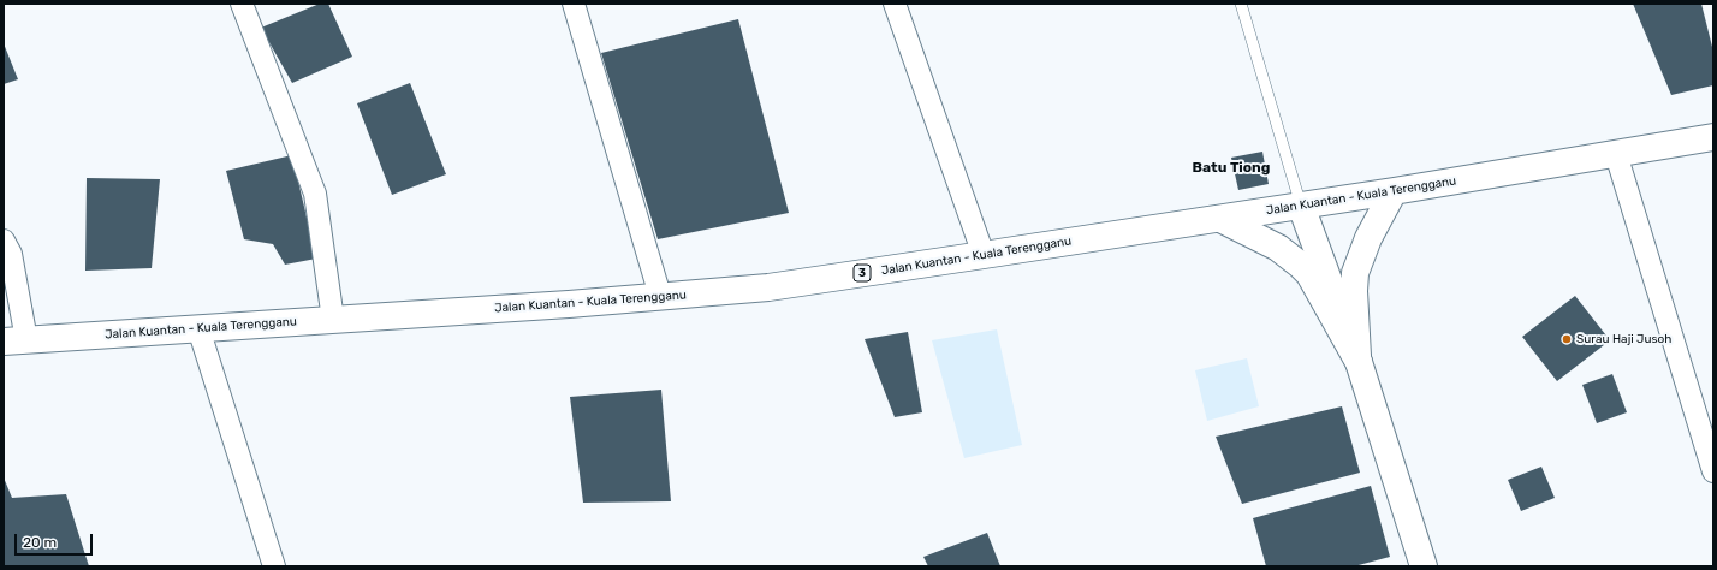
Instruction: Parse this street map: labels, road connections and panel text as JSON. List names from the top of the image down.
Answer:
{
  "streets": {
    "main road": ["Jalan Kuantan - Kuala Terengganu", "3"]
  },
  "districts": ["Batu Tiong"],
  "places": ["Surau Haji Jusoh"],
  "scale_bar": "20 m"
}
